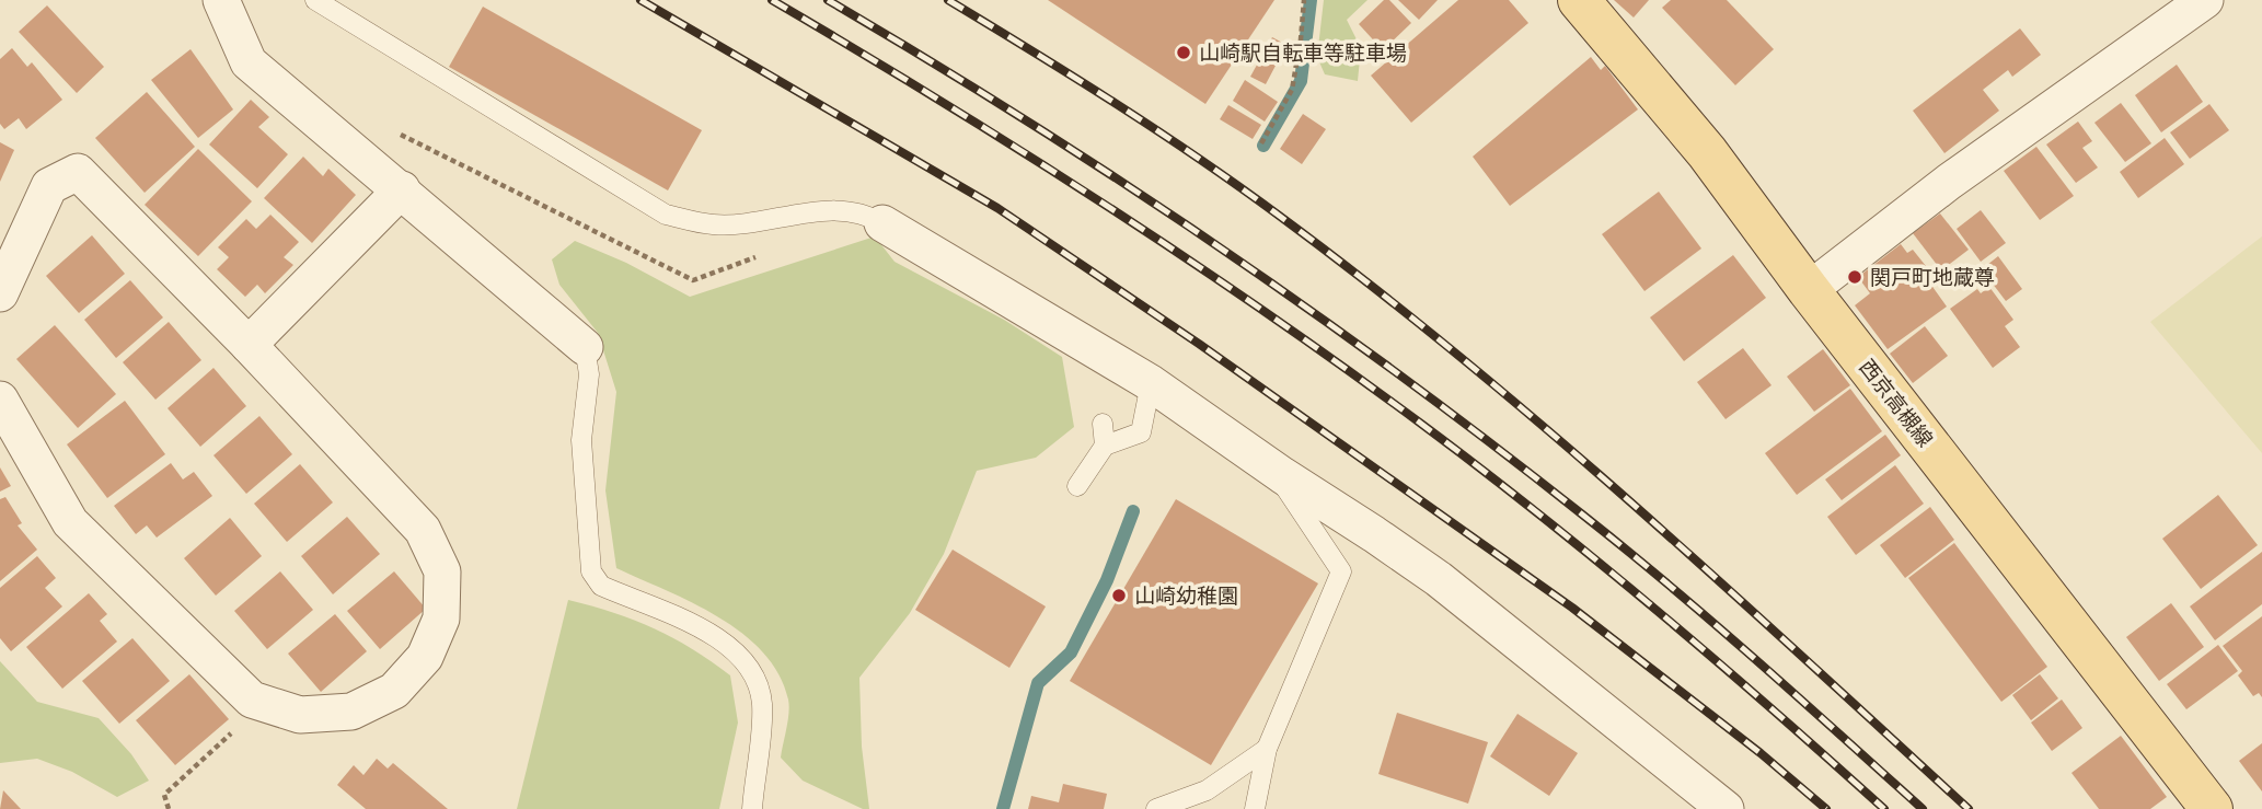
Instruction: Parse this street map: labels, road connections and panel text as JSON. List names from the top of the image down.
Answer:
{
  "streets": {
    "main road": ["西京高槻線"]
  },
  "places": ["山崎駅自転車等駐車場", "関戸町地蔵尊", "山崎幼稚園"]
}
